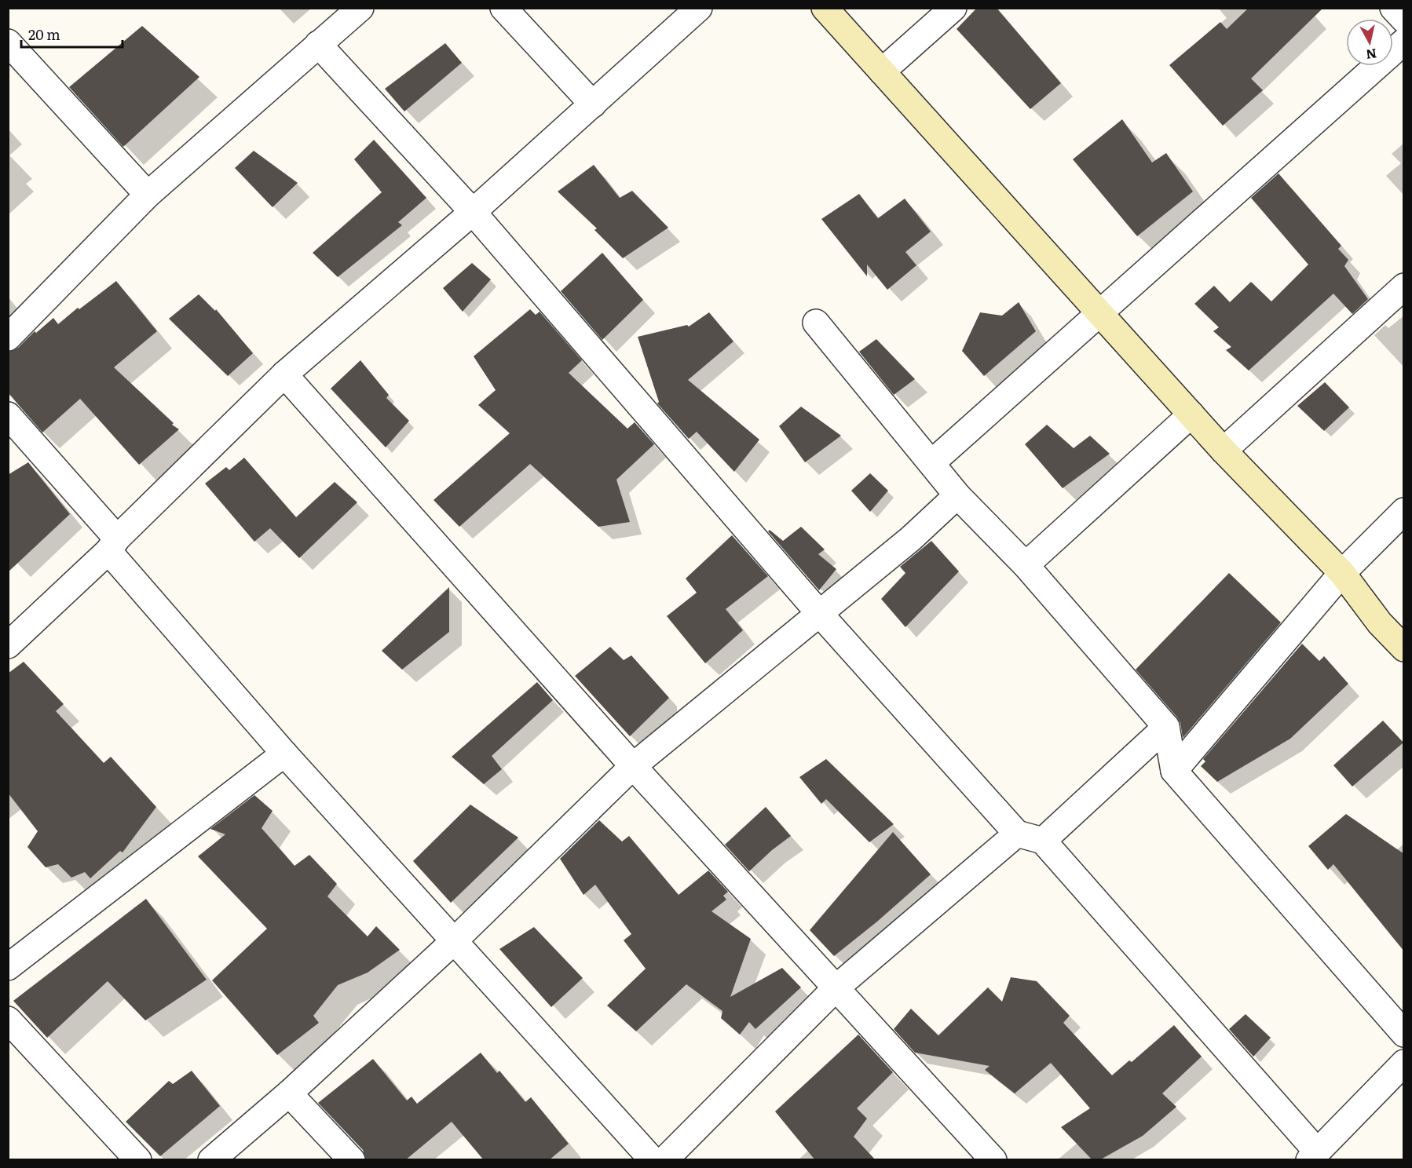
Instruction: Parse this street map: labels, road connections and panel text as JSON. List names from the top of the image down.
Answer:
{
  "scale_bar": "20 m",
  "north": "bottom"
}
